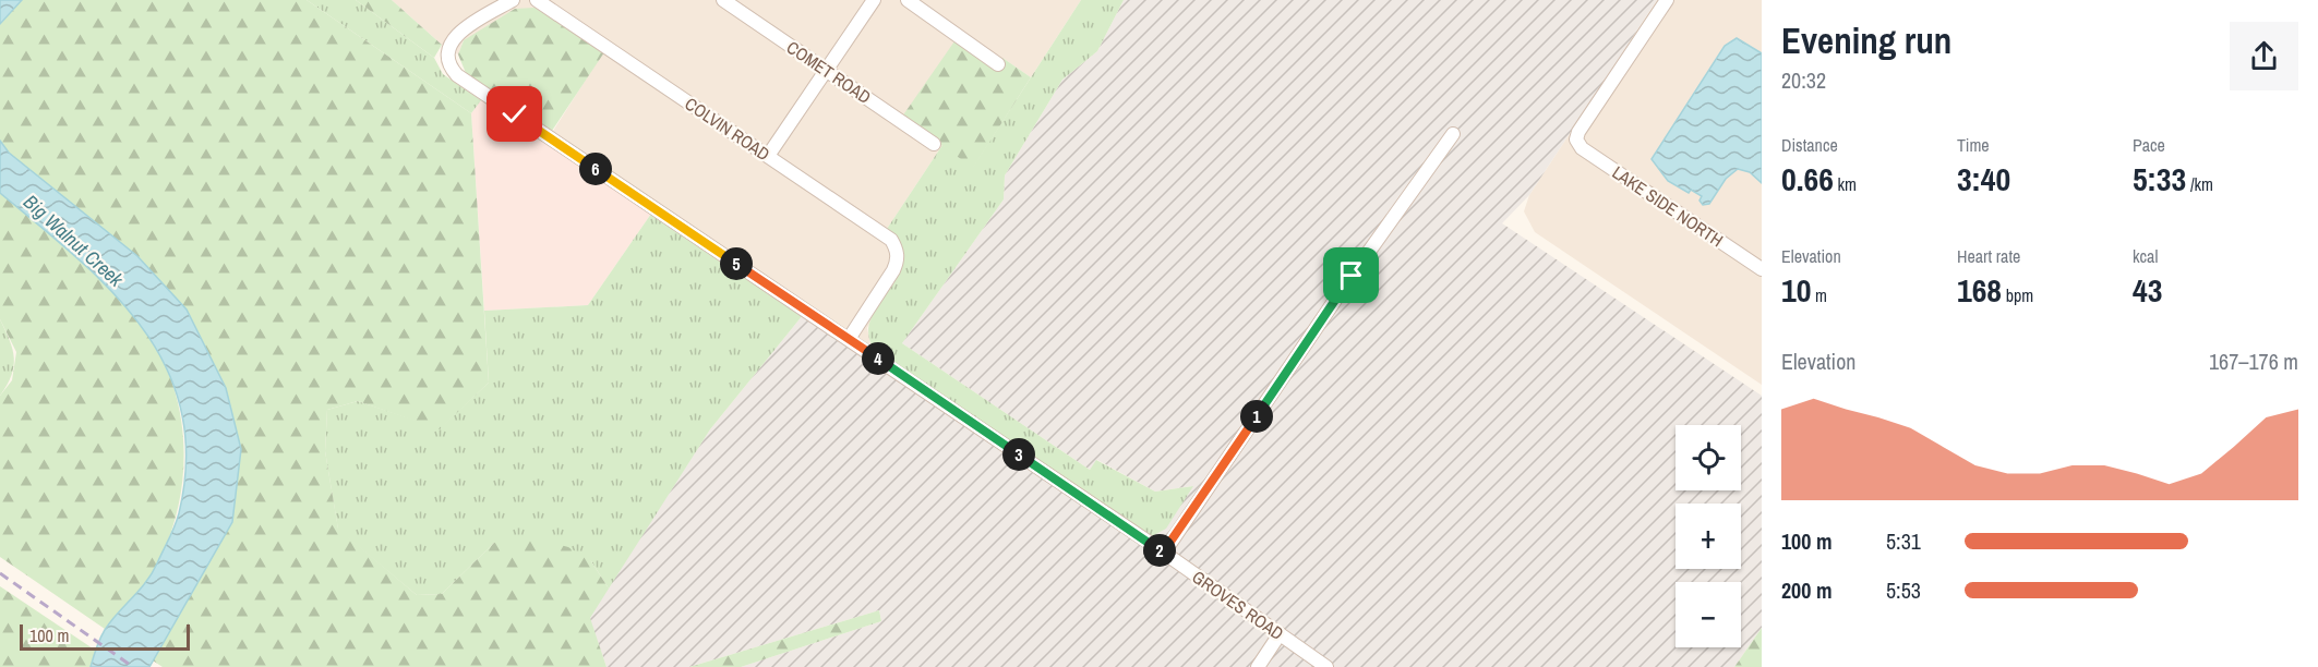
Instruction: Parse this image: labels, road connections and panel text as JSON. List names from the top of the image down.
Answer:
{
  "streets": {
    "street": [
      "COMET ROAD",
      "COLVIN ROAD",
      "LAKE SIDE NORTH",
      "GROVES ROAD"
    ]
  },
  "crossings": [
    ["COLVIN ROAD", "GROVES ROAD"]
  ],
  "water": ["Big Walnut Creek"],
  "scale_bar": "100 m",
  "page": {
    "heading": ["Evening run", "20:32"],
    "stats": [
      ["Distance", "0.66 km"],
      ["Time", "3:40"],
      ["Pace", "5:33 /km"],
      ["Elevation", "10 m"],
      ["Heart rate", "168 bpm"],
      ["kcal", "43"]
    ],
    "pins": [
      "6",
      "5",
      "4",
      "1",
      "3",
      "2"
    ],
    "chart": ["Elevation", "167–176 m"],
    "map_buttons": ["+", "−"],
    "list": [
      {
        "name": "100 m",
        "note": "5:31"
      },
      {
        "name": "200 m",
        "note": "5:53"
      }
    ],
    "scale": "100 m"
  }
}
